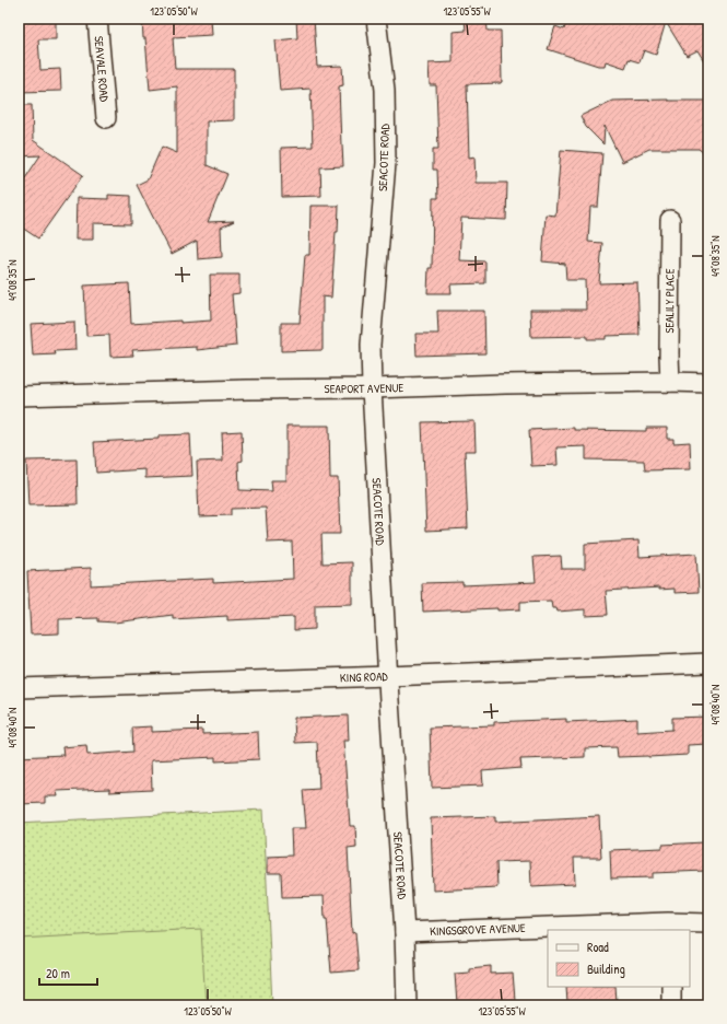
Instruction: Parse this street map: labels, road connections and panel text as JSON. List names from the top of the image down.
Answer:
{
  "streets": {
    "street": [
      "SEAVALE ROAD",
      "SEACOTE ROAD",
      "SEALILY PLACE",
      "SEAPORT AVENUE",
      "KING ROAD",
      "KINGSGROVE AVENUE"
    ]
  },
  "crossings": [
    ["SEACOTE ROAD", "SEAPORT AVENUE"],
    ["SEACOTE ROAD", "KING ROAD"],
    ["SEACOTE ROAD", "KINGSGROVE AVENUE"],
    ["SEALILY PLACE", "SEAPORT AVENUE"]
  ],
  "legend": ["Road", "Building"],
  "scale_bar": "20 m",
  "coordinates": [
    "123°05'50\"W",
    "123°05'55\"W",
    "49°08'35\"N",
    "49°08'40\"N"
  ]
}
